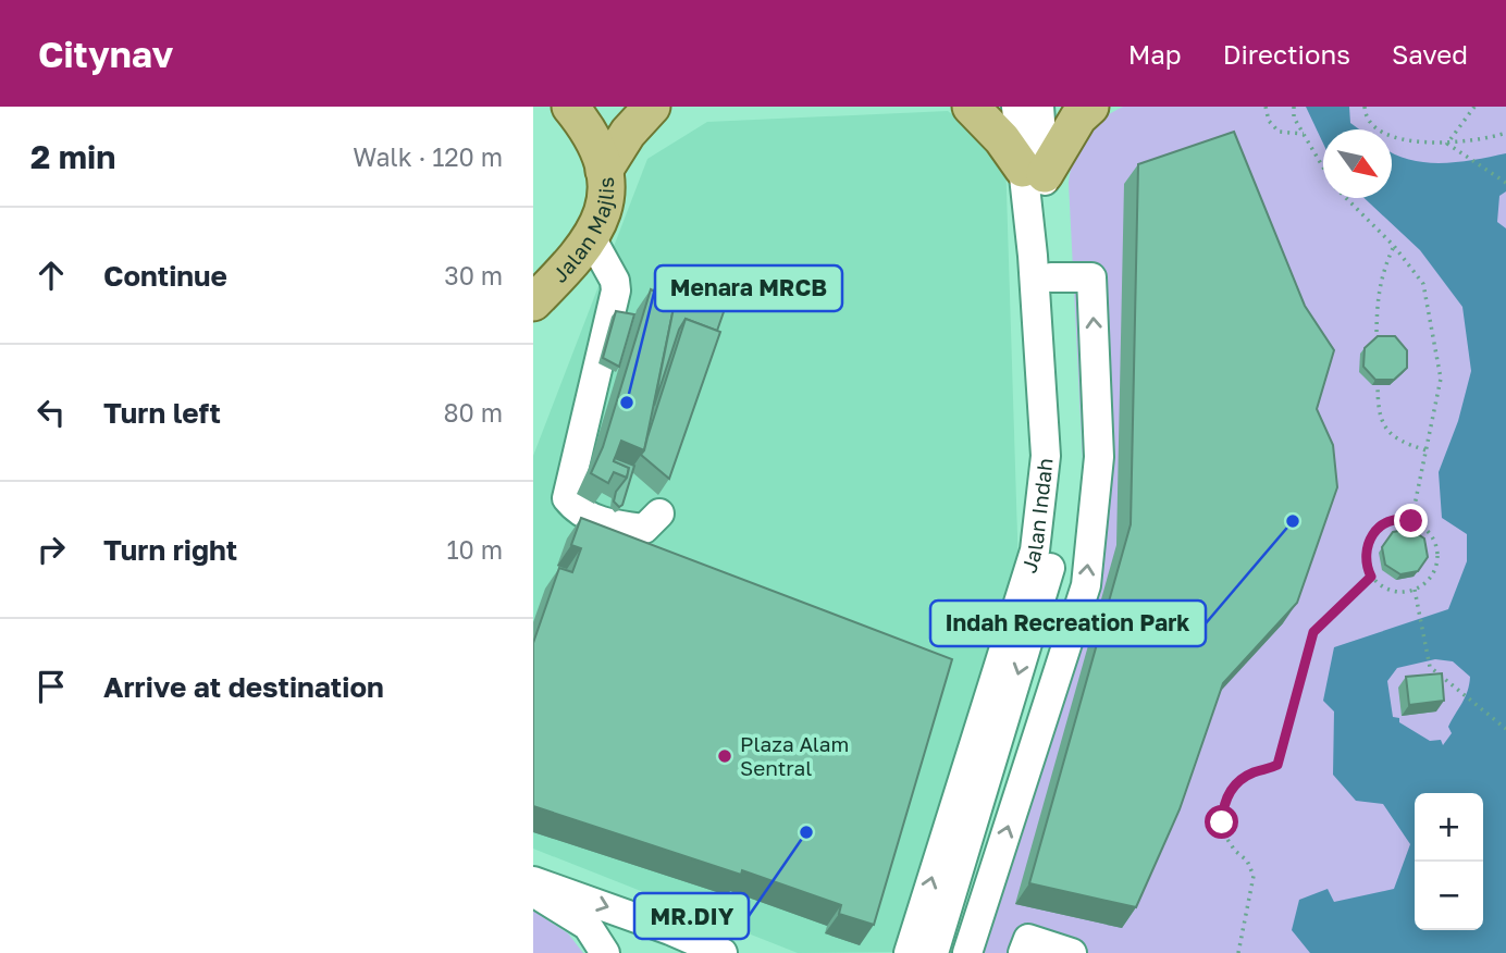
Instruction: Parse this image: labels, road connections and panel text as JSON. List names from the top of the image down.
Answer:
{
  "streets": {
    "main road": ["Jalan Majlis"],
    "street": ["Jalan Indah"]
  },
  "places": [
    "Menara MRCB",
    "Indah Recreation Park",
    "Plaza Alam Sentral",
    "MR.DIY"
  ],
  "north": "bottom right",
  "page": {
    "header": "Citynav",
    "nav": ["Map", "Directions", "Saved"],
    "heading": ["2 min", "Walk · 120 m"],
    "list": [
      ["Continue", "30 m"],
      ["Turn left", "80 m"],
      ["Turn right", "10 m"],
      "Arrive at destination"
    ],
    "map_buttons": ["+", "−"]
  }
}
